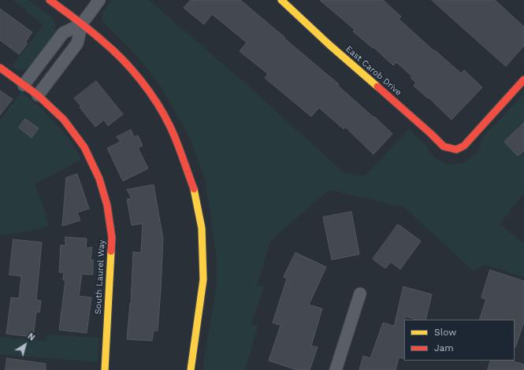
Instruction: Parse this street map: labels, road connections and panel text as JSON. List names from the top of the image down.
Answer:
{
  "streets": {
    "street": ["East Carob Drive", "South Laurel Way"]
  },
  "legend": ["Slow", "Jam"],
  "north": "top right"
}
